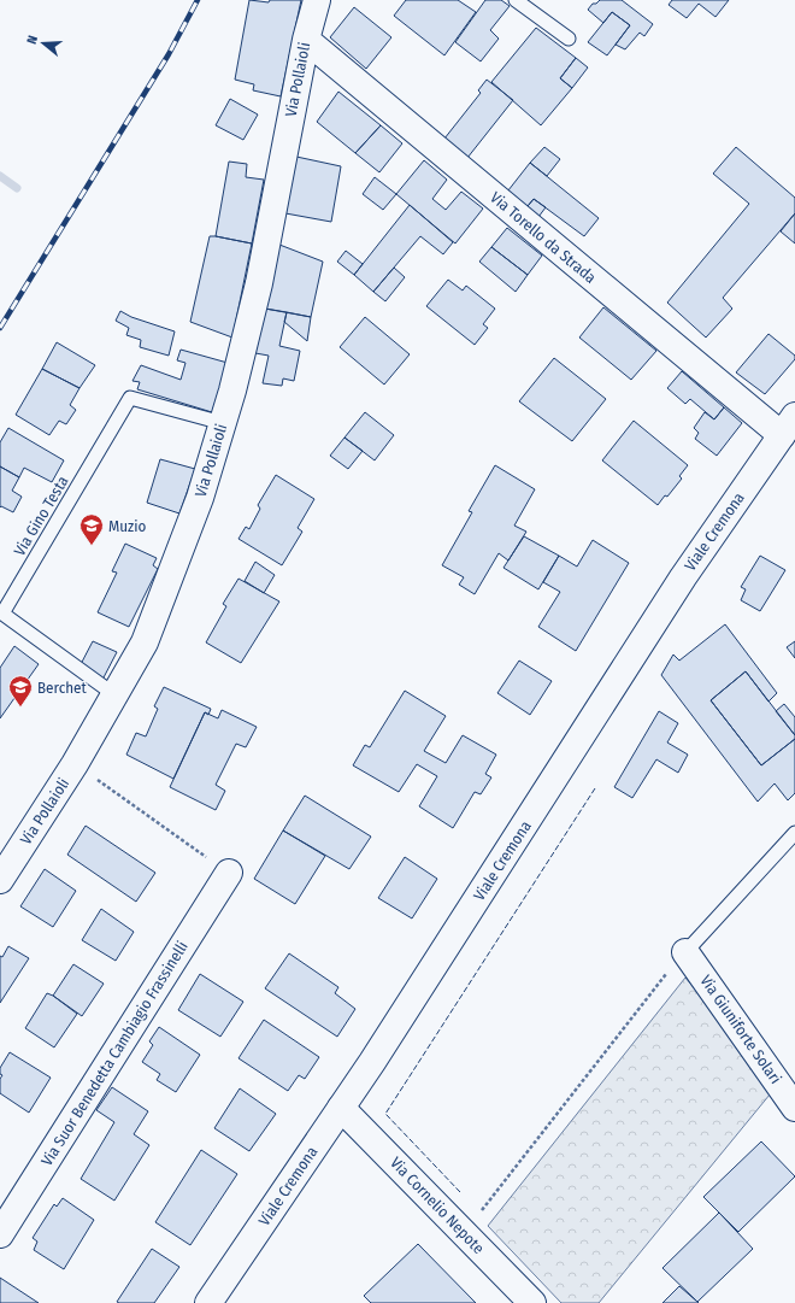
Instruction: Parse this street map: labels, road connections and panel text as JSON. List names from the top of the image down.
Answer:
{
  "streets": {
    "street": [
      "Via Pollaioli",
      "Via Torello da Strada",
      "Viale Cremona",
      "Via Giuniforte Solari",
      "Via Suor Benedetta Cambiagio Frassinelli",
      "Via Cornelio Nepote"
    ],
    "lane": ["Via Gino Testa"]
  },
  "crossings": [
    ["Via Pollaioli", "Via Torello da Strada"],
    ["Via Pollaioli", "Via Gino Testa"],
    ["Via Torello da Strada", "Viale Cremona"],
    ["Viale Cremona", "Via Cornelio Nepote"]
  ],
  "places": {
    "school or university": ["Muzio", "Berchet"]
  },
  "north": "left"
}
